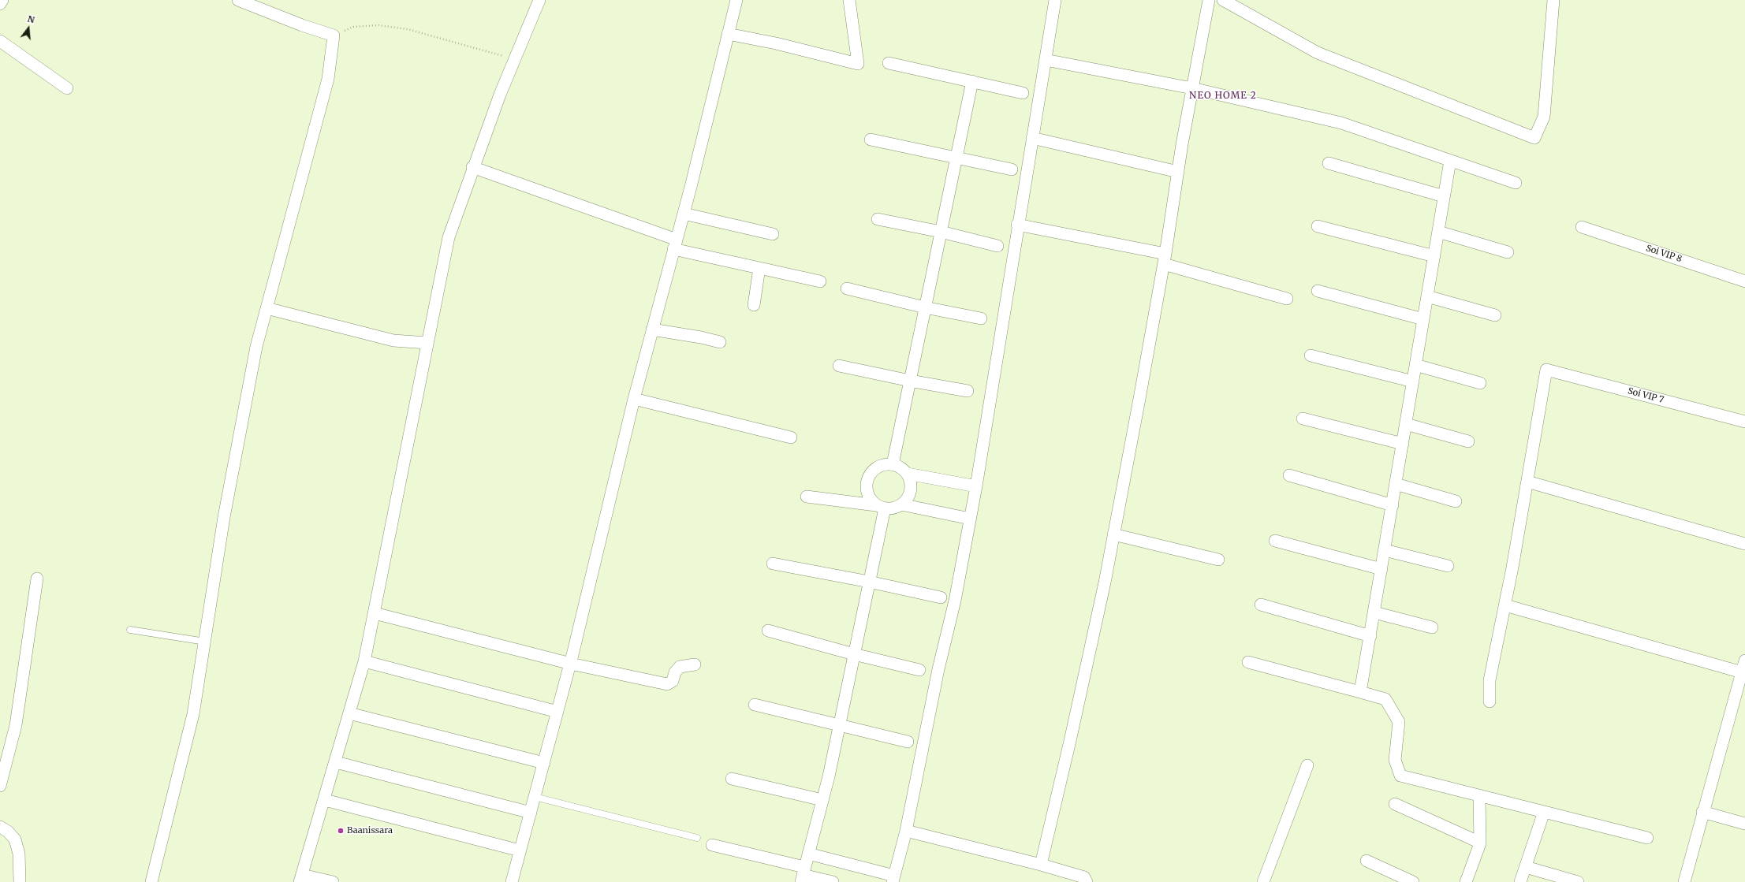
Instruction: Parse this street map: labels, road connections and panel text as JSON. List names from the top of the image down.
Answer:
{
  "streets": {
    "street": ["Soi VIP 8", "Soi VIP 7"]
  },
  "districts": ["NEO HOME 2"],
  "places": ["Baanissara"],
  "north": "top"
}
